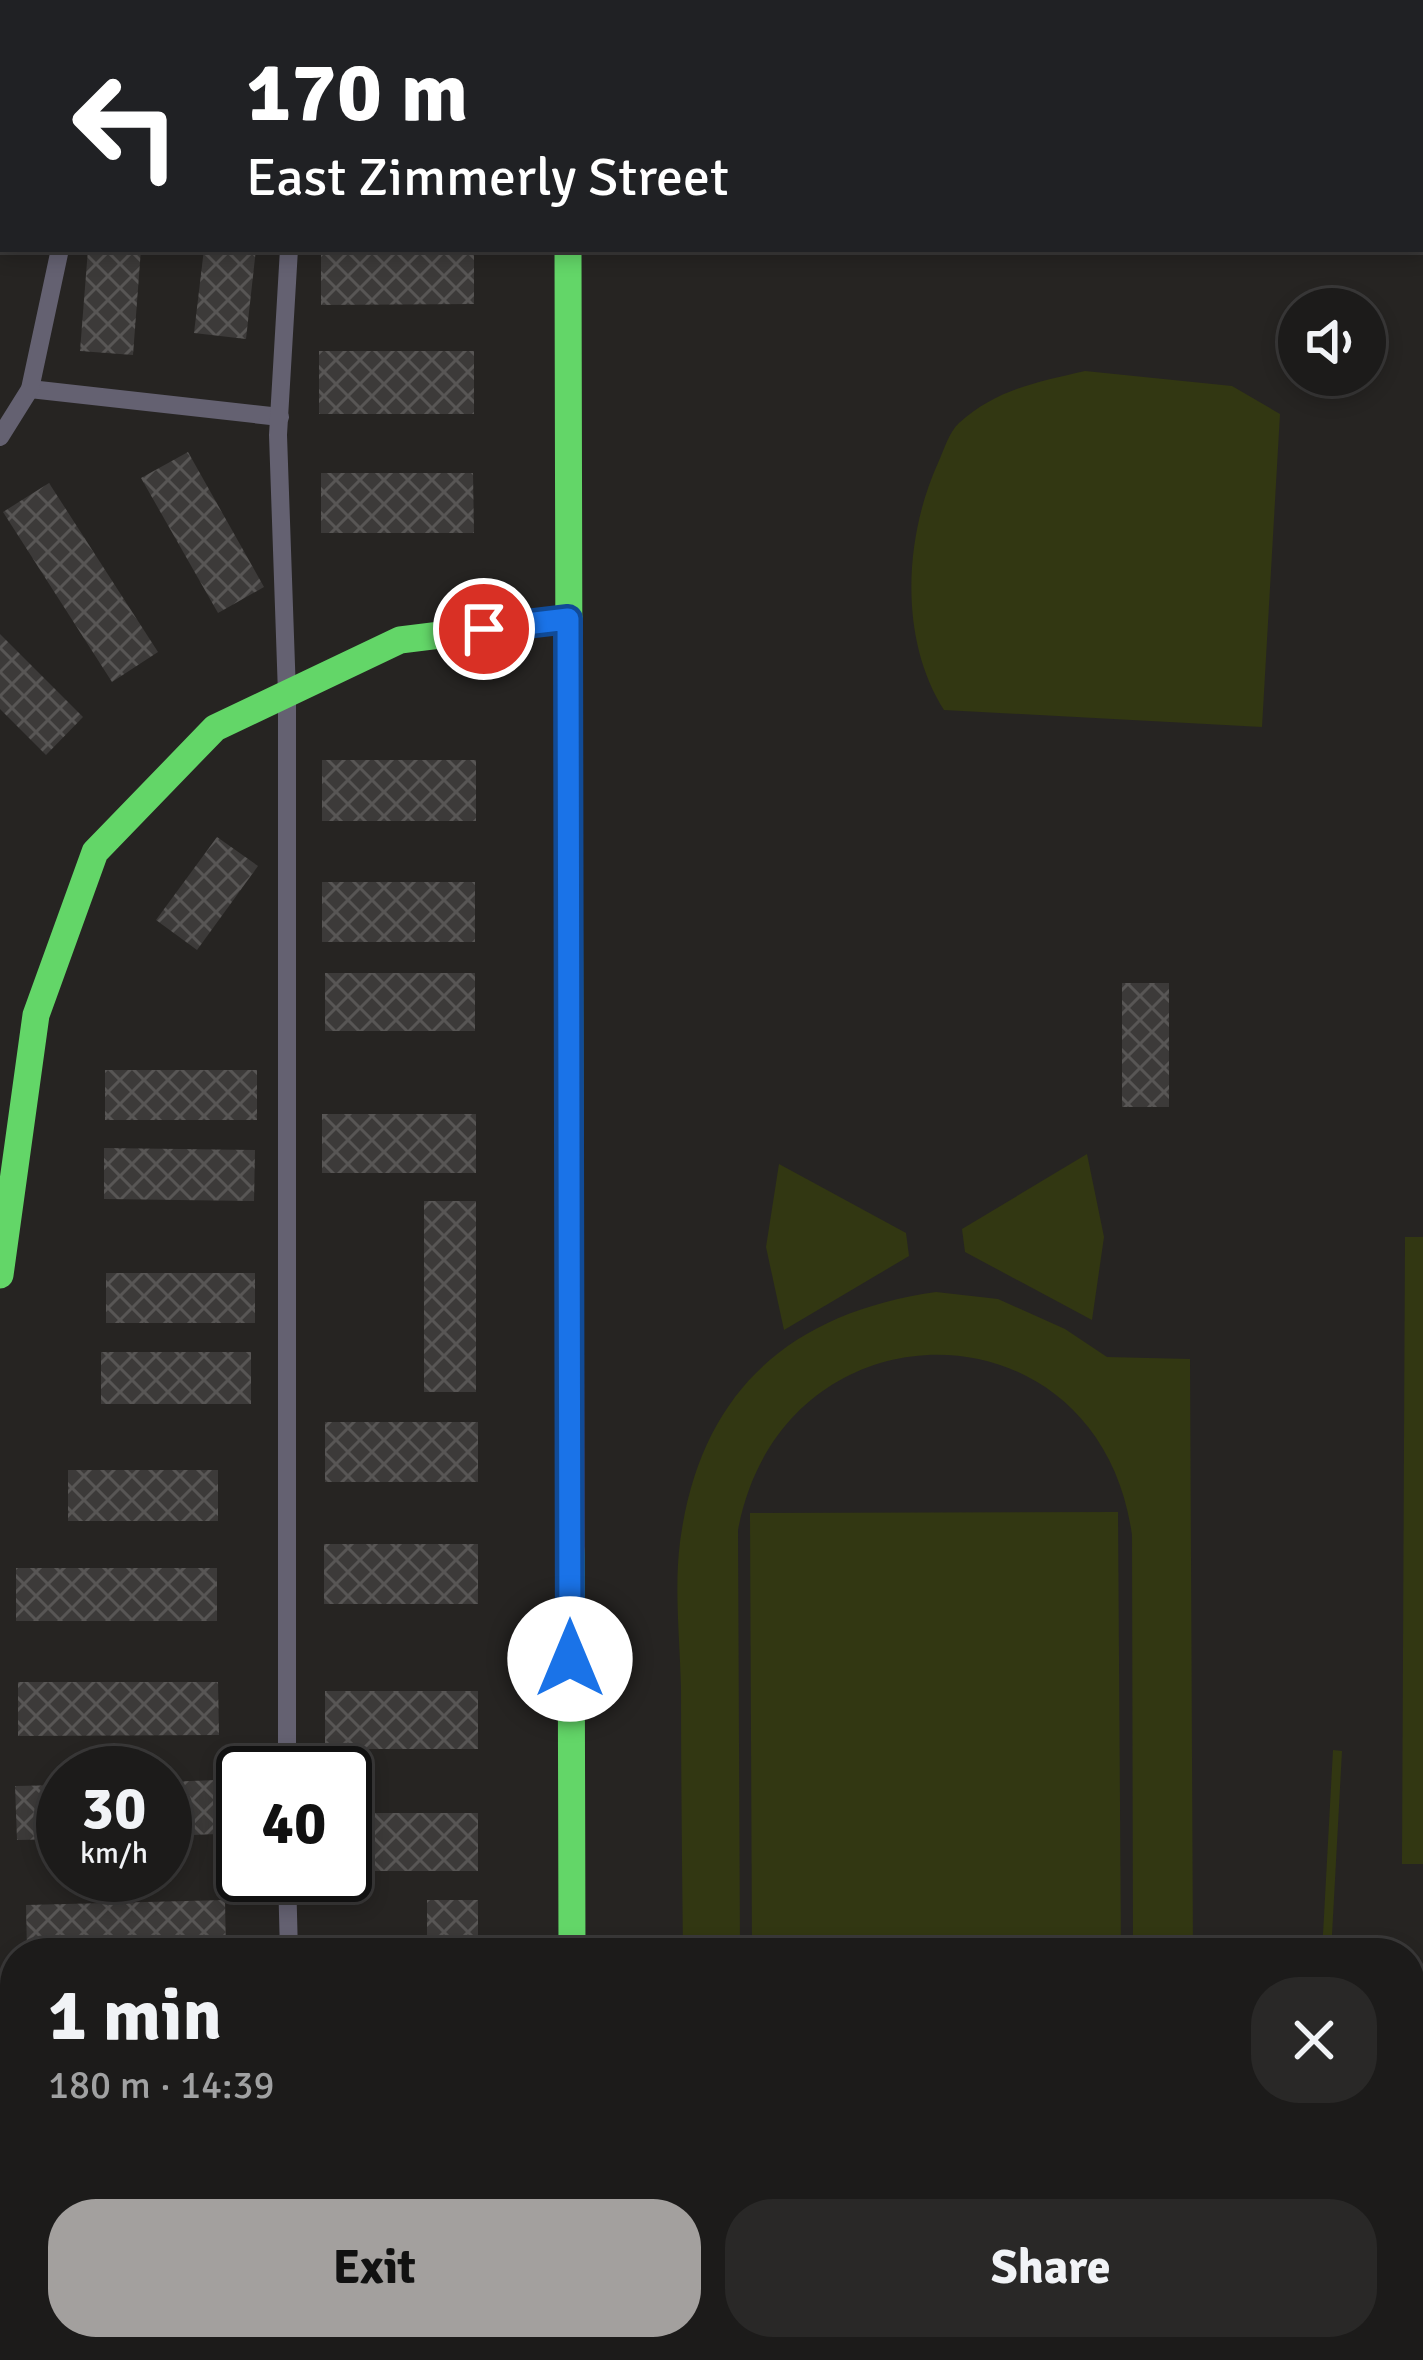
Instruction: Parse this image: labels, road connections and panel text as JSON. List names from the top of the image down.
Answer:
{
  "page": {
    "turn": ["170 m", "East Zimmerly Street"],
    "speed": "30 km/h",
    "limit": "40",
    "heading": ["1 min", "180 m · 14:39"],
    "buttons": ["Exit", "Share"]
  }
}
